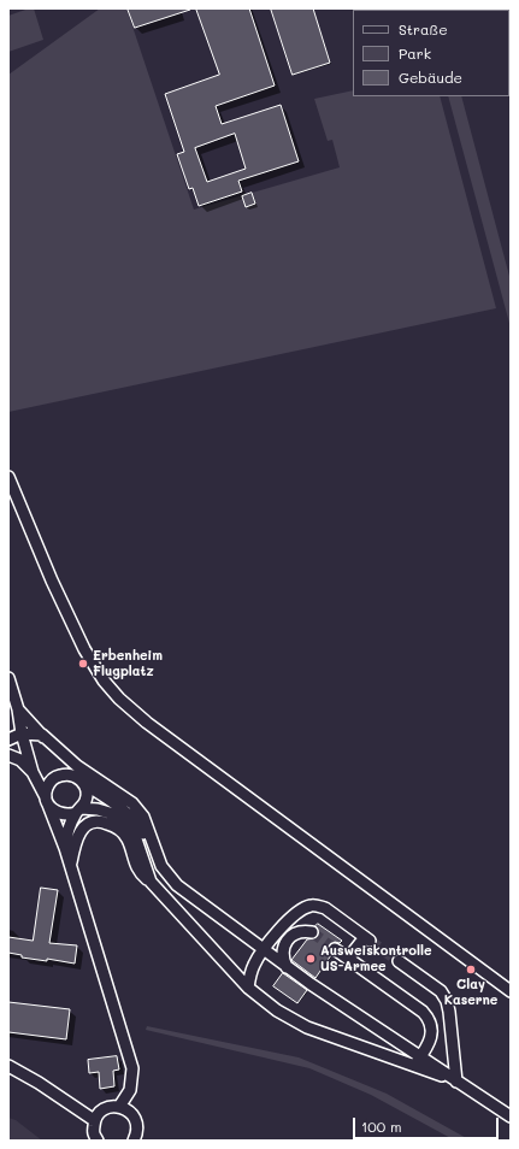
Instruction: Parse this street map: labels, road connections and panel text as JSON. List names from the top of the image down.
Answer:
{
  "places": ["Erbenheim Flugplatz", "Ausweiskontrolle US-Armee", "Clay Kaserne"],
  "legend": ["Straße", "Park", "Gebäude"],
  "scale_bar": "100 m"
}
